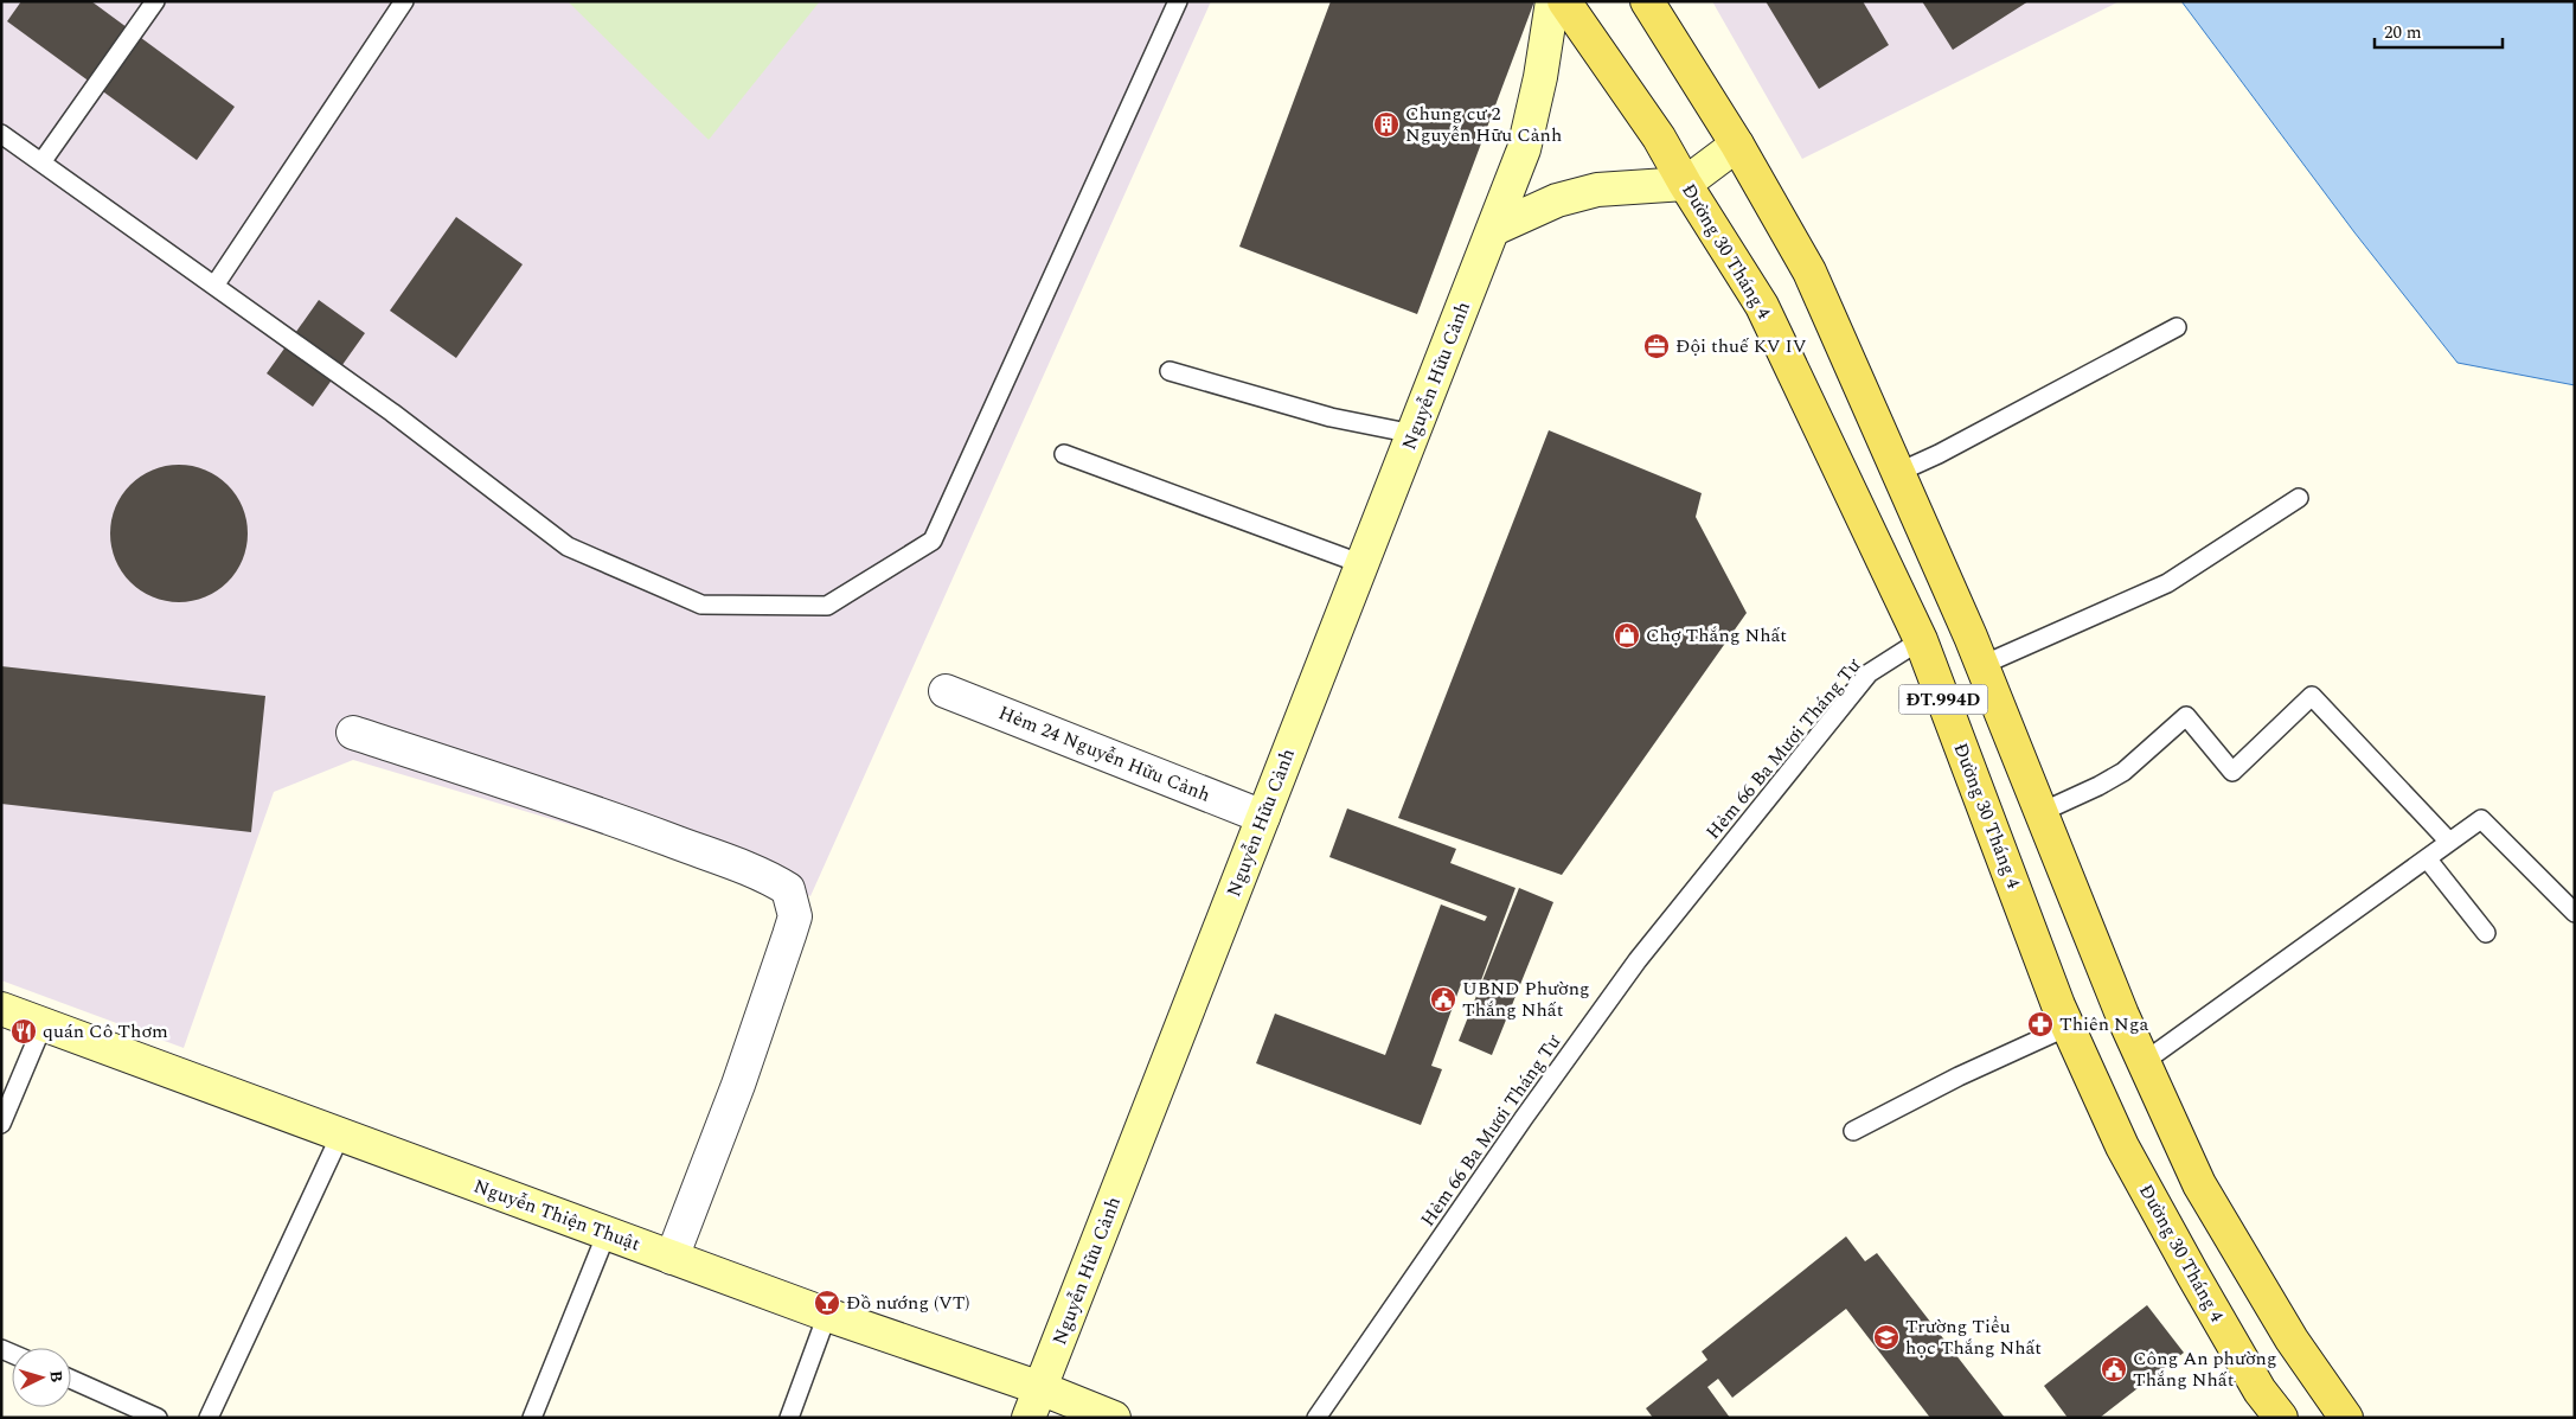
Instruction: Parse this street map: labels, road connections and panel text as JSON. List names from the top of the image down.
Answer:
{
  "streets": {
    "main road": ["Đường 30 Tháng 4", "ĐT.994D"],
    "street": ["Nguyễn Hữu Cảnh", "Hẻm 24 Nguyễn Hữu Cảnh", "Nguyễn Thiện Thuật"],
    "lane": ["Hẻm 66 Ba Mươi Tháng Tư"]
  },
  "crossings": [
    ["Đường 30 Tháng 4", "Hẻm 66 Ba Mươi Tháng Tư"],
    ["Nguyễn Hữu Cảnh", "Hẻm 24 Nguyễn Hữu Cảnh"],
    ["Nguyễn Hữu Cảnh", "Nguyễn Thiện Thuật"]
  ],
  "places": {
    "building": ["Chung cư 2 Nguyễn Hữu Cảnh"],
    "office": ["Đội thuế KV IV"],
    "shop": ["Chợ Thắng Nhất"],
    "public building": ["UBND Phường Thắng Nhất", "Công An phường Thắng Nhất"],
    "pharmacy": ["Thiên Nga"],
    "restaurant": ["quán Cô Thơm"],
    "bar": ["Đồ nướng (VT)"],
    "school or university": ["Trường Tiểu học Thắng Nhất"]
  },
  "scale_bar": "20 m",
  "north": "right"
}
